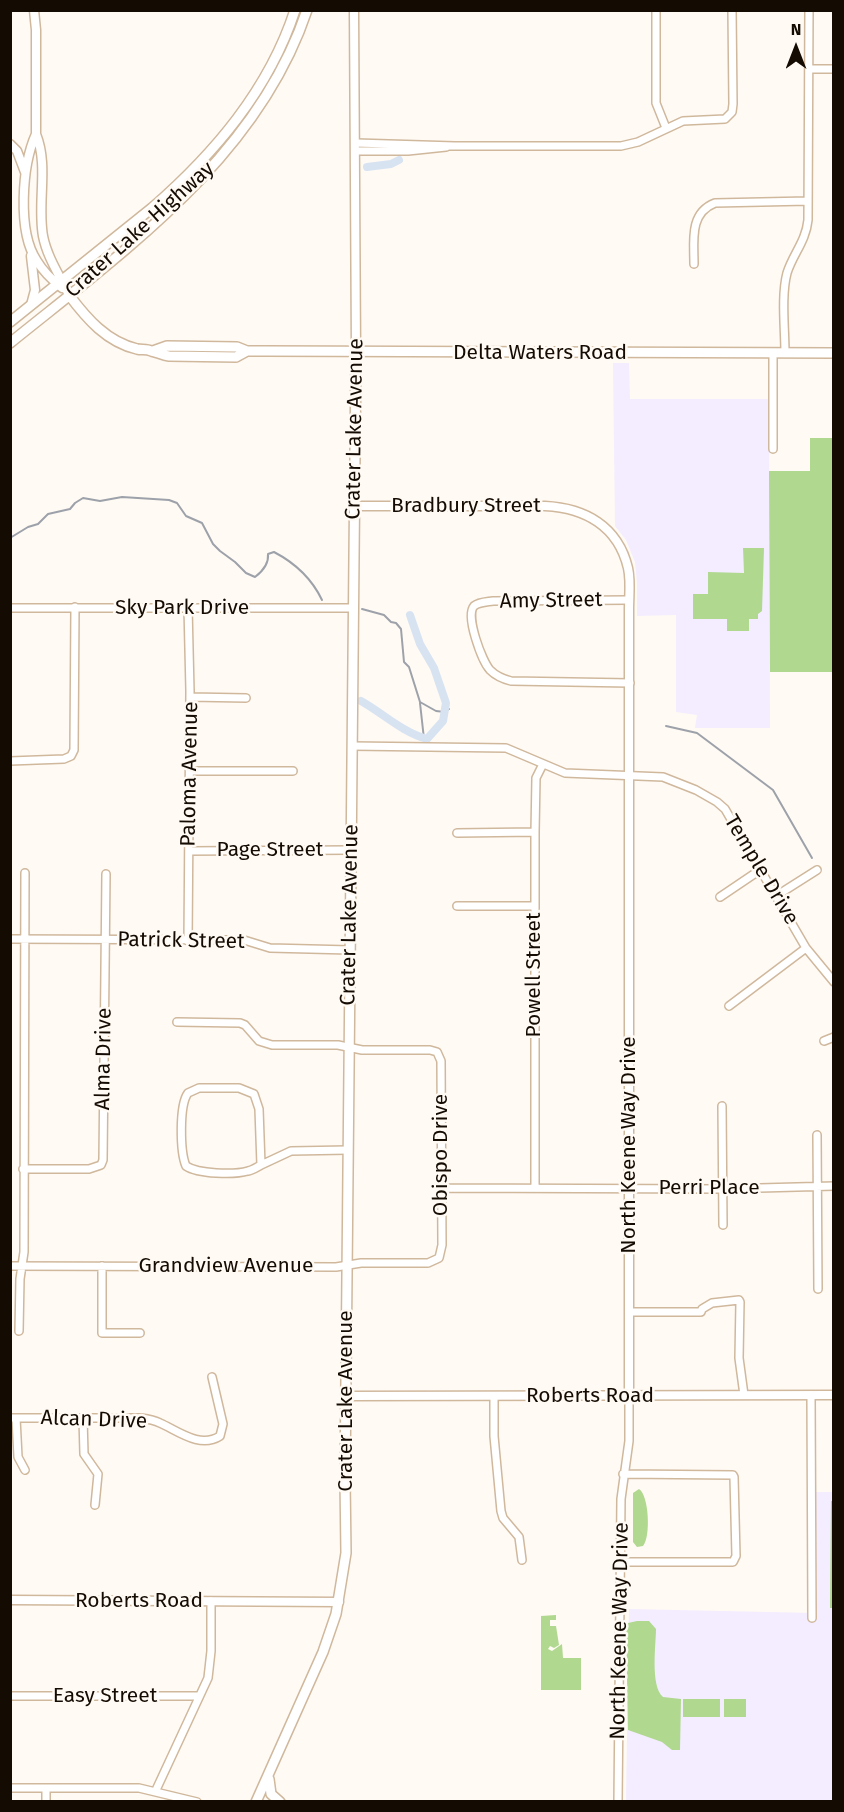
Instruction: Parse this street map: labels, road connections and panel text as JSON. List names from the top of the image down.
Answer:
{
  "streets": {
    "main road": ["Crater Lake Highway", "Delta Waters Road", "Crater Lake Avenue"],
    "street": [
      "Bradbury Street",
      "Amy Street",
      "Sky Park Drive",
      "Paloma Avenue",
      "Page Street",
      "Temple Drive",
      "Patrick Street",
      "Powell Street",
      "Alma Drive",
      "North Keene Way Drive",
      "Obispo Drive",
      "Perri Place",
      "Grandview Avenue",
      "Roberts Road",
      "Alcan Drive",
      "Easy Street"
    ]
  },
  "crossings": [
    ["Crater Lake Highway", "Delta Waters Road"],
    ["Delta Waters Road", "Crater Lake Avenue"],
    ["Crater Lake Avenue", "Bradbury Street"],
    ["Crater Lake Avenue", "Sky Park Drive"],
    ["Crater Lake Avenue", "Page Street"],
    ["Crater Lake Avenue", "Temple Drive"],
    ["Crater Lake Avenue", "Patrick Street"],
    ["Crater Lake Avenue", "Obispo Drive"],
    ["Crater Lake Avenue", "Grandview Avenue"],
    ["Crater Lake Avenue", "Roberts Road"],
    ["Bradbury Street", "North Keene Way Drive"],
    ["Amy Street", "North Keene Way Drive"],
    ["Sky Park Drive", "Paloma Avenue"],
    ["Paloma Avenue", "Page Street"],
    ["Paloma Avenue", "Patrick Street"],
    ["Temple Drive", "Powell Street"],
    ["Temple Drive", "North Keene Way Drive"],
    ["Patrick Street", "Alma Drive"],
    ["Powell Street", "Perri Place"],
    ["North Keene Way Drive", "Perri Place"],
    ["North Keene Way Drive", "Roberts Road"],
    ["Obispo Drive", "Perri Place"],
    ["Obispo Drive", "Grandview Avenue"]
  ],
  "north": "top"
}
